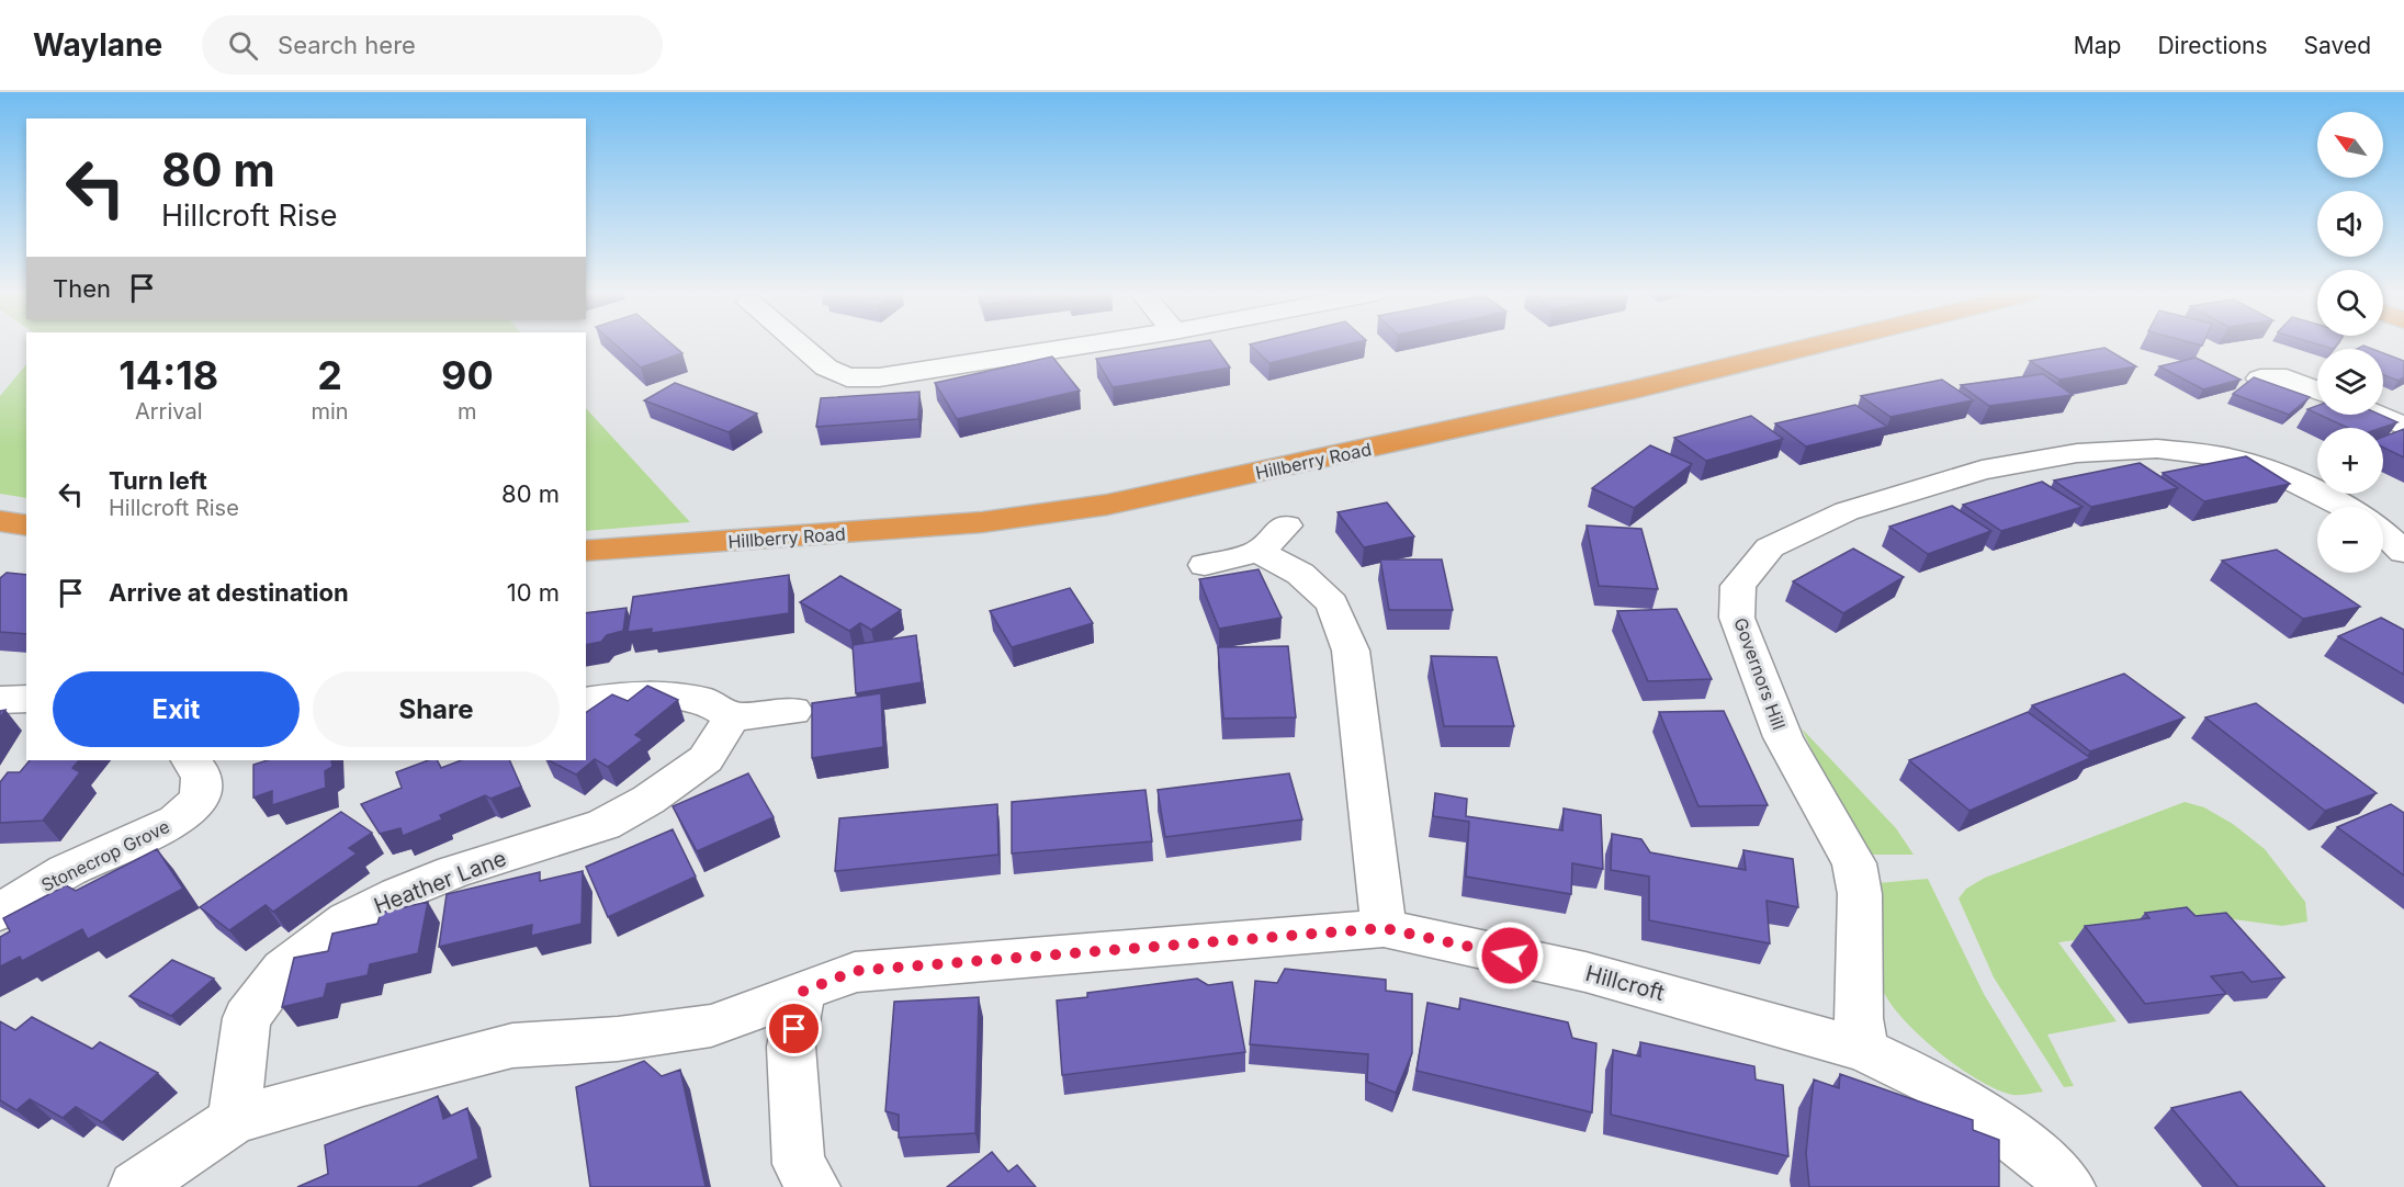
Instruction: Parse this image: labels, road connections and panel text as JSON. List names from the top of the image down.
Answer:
{
  "streets": {
    "highway": ["Hillberry Road"],
    "street": [
      "Governors Hill",
      "Stonecrop Grove",
      "Heather Lane",
      "Hillcroft"
    ]
  },
  "crossings": [
    ["Governors Hill", "Hillcroft"]
  ],
  "north": "top left",
  "page": {
    "header": "Waylane",
    "search": "Search here",
    "nav": ["Map", "Directions", "Saved"],
    "map_buttons": ["+", "−"],
    "turn": ["80 m", "Hillcroft Rise"],
    "then": "Then",
    "eta": [
      "14:18",
      "Arrival",
      "2",
      "min",
      "90",
      "m"
    ],
    "list": [
      {
        "name": "Turn left",
        "note": "Hillcroft Rise",
        "value": "80 m"
      },
      {
        "name": "Arrive at destination",
        "value": "10 m"
      }
    ],
    "buttons": ["Exit", "Share"]
  }
}
